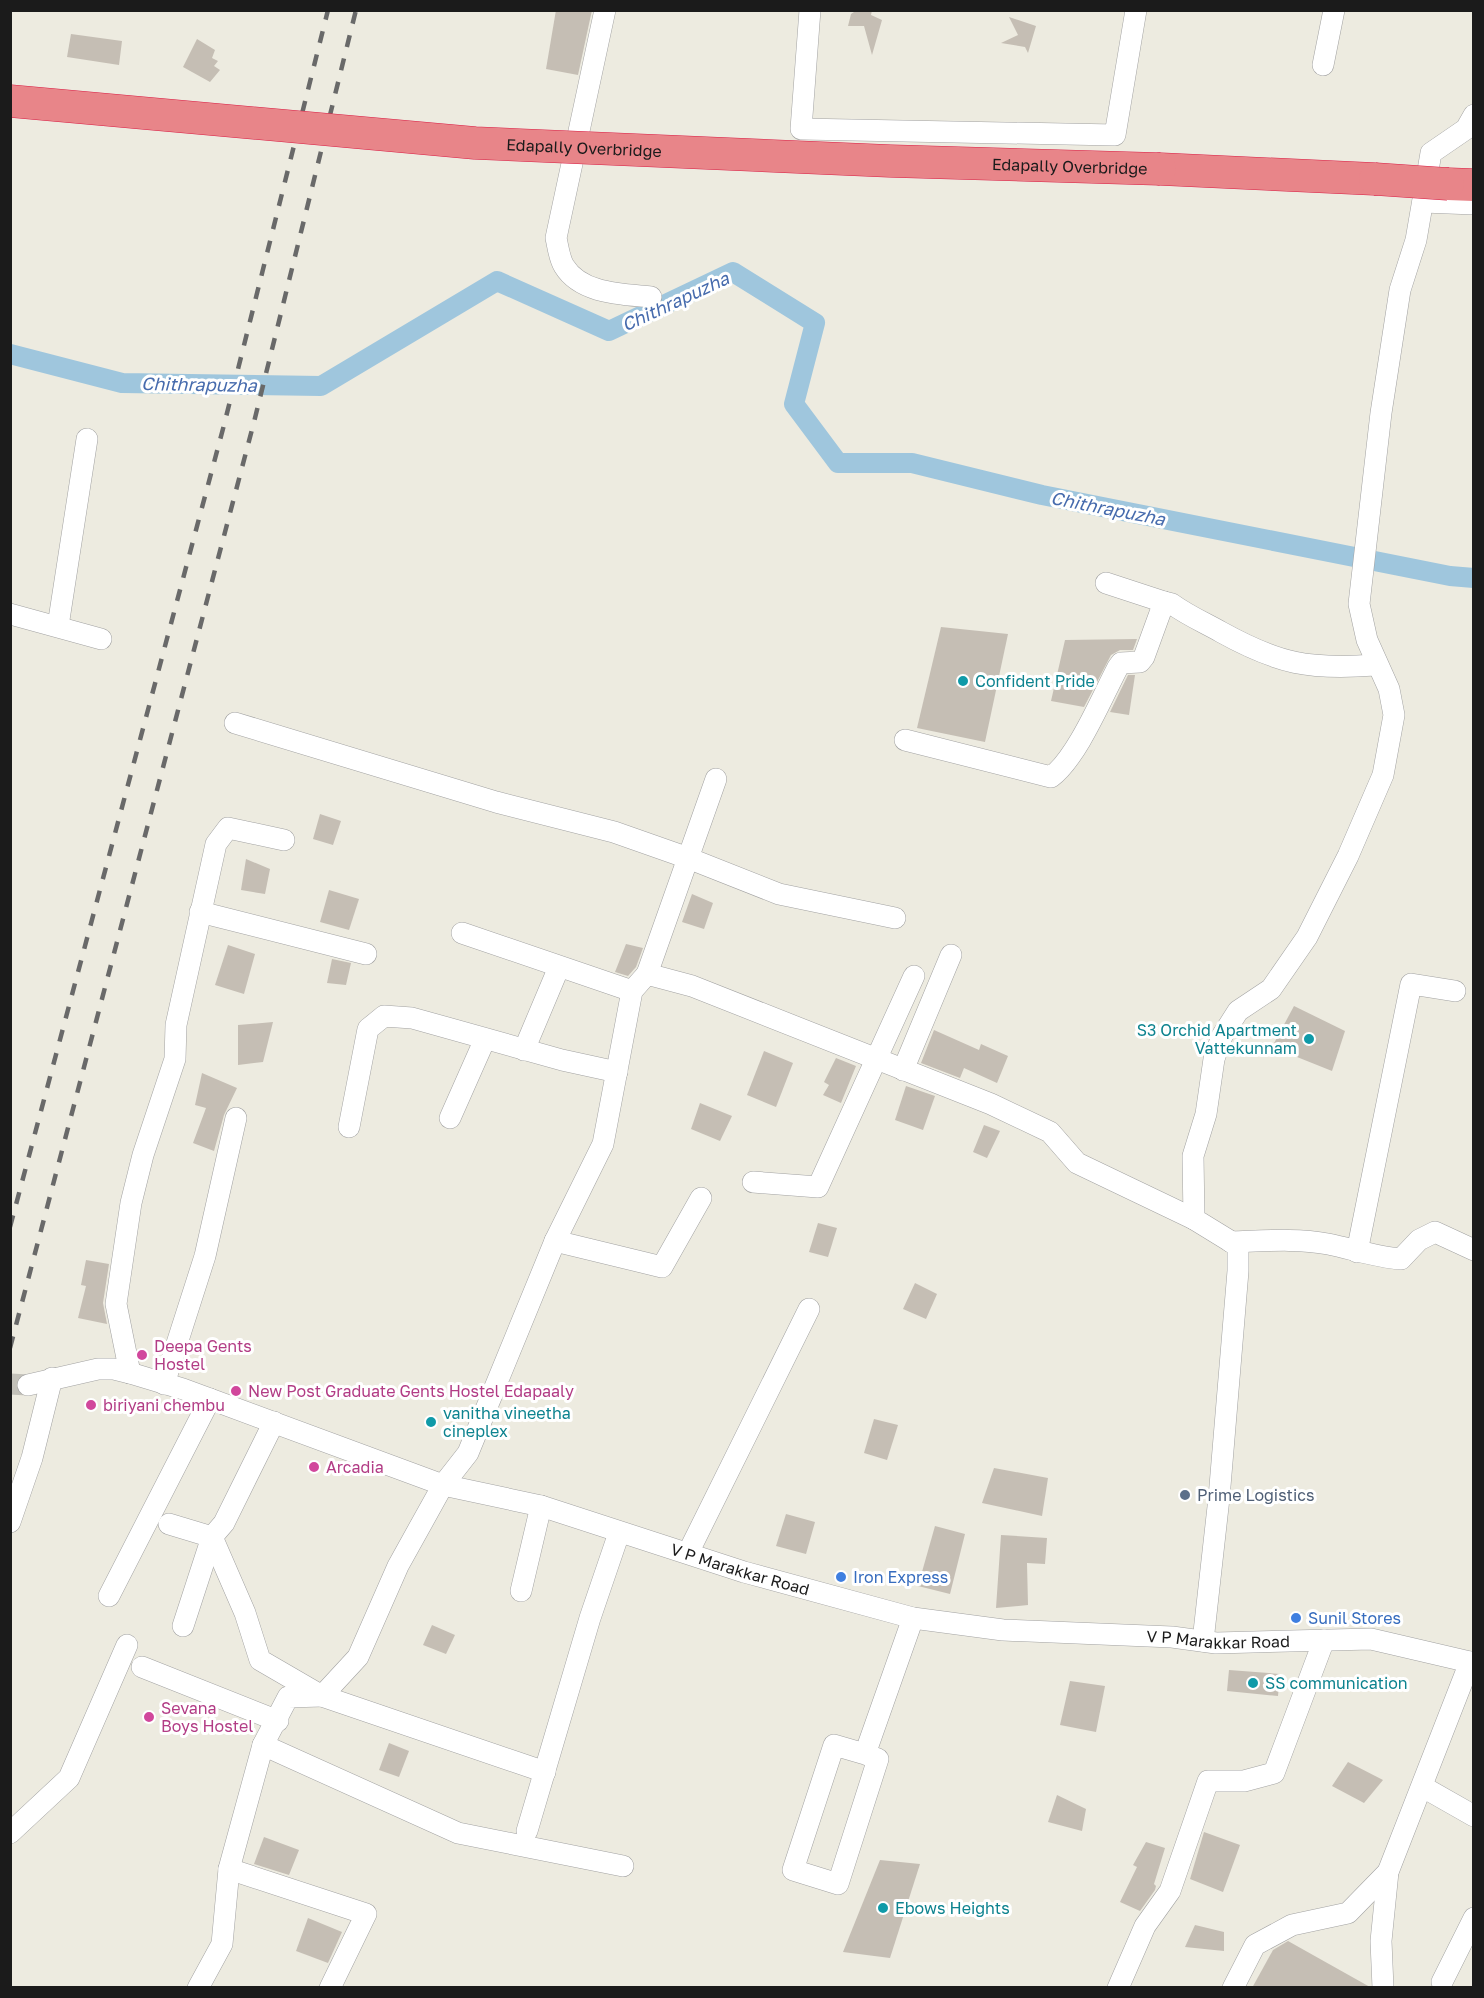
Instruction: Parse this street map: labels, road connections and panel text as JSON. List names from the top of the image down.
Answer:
{
  "streets": {
    "highway": ["Edapally Overbridge"],
    "street": ["V P Marakkar Road"]
  },
  "water": ["Chithrapuzha"],
  "places": [
    "Confident Pride",
    "S3 Orchid Apartment Vattekunnam",
    "Deepa Gents Hostel",
    "New Post Graduate Gents Hostel Edapaaly",
    "biriyani chembu",
    "vanitha vineetha cineplex",
    "Arcadia",
    "Prime Logistics",
    "Iron Express",
    "Sunil Stores",
    "SS communication",
    "Sevana Boys Hostel",
    "Ebows Heights"
  ]
}
